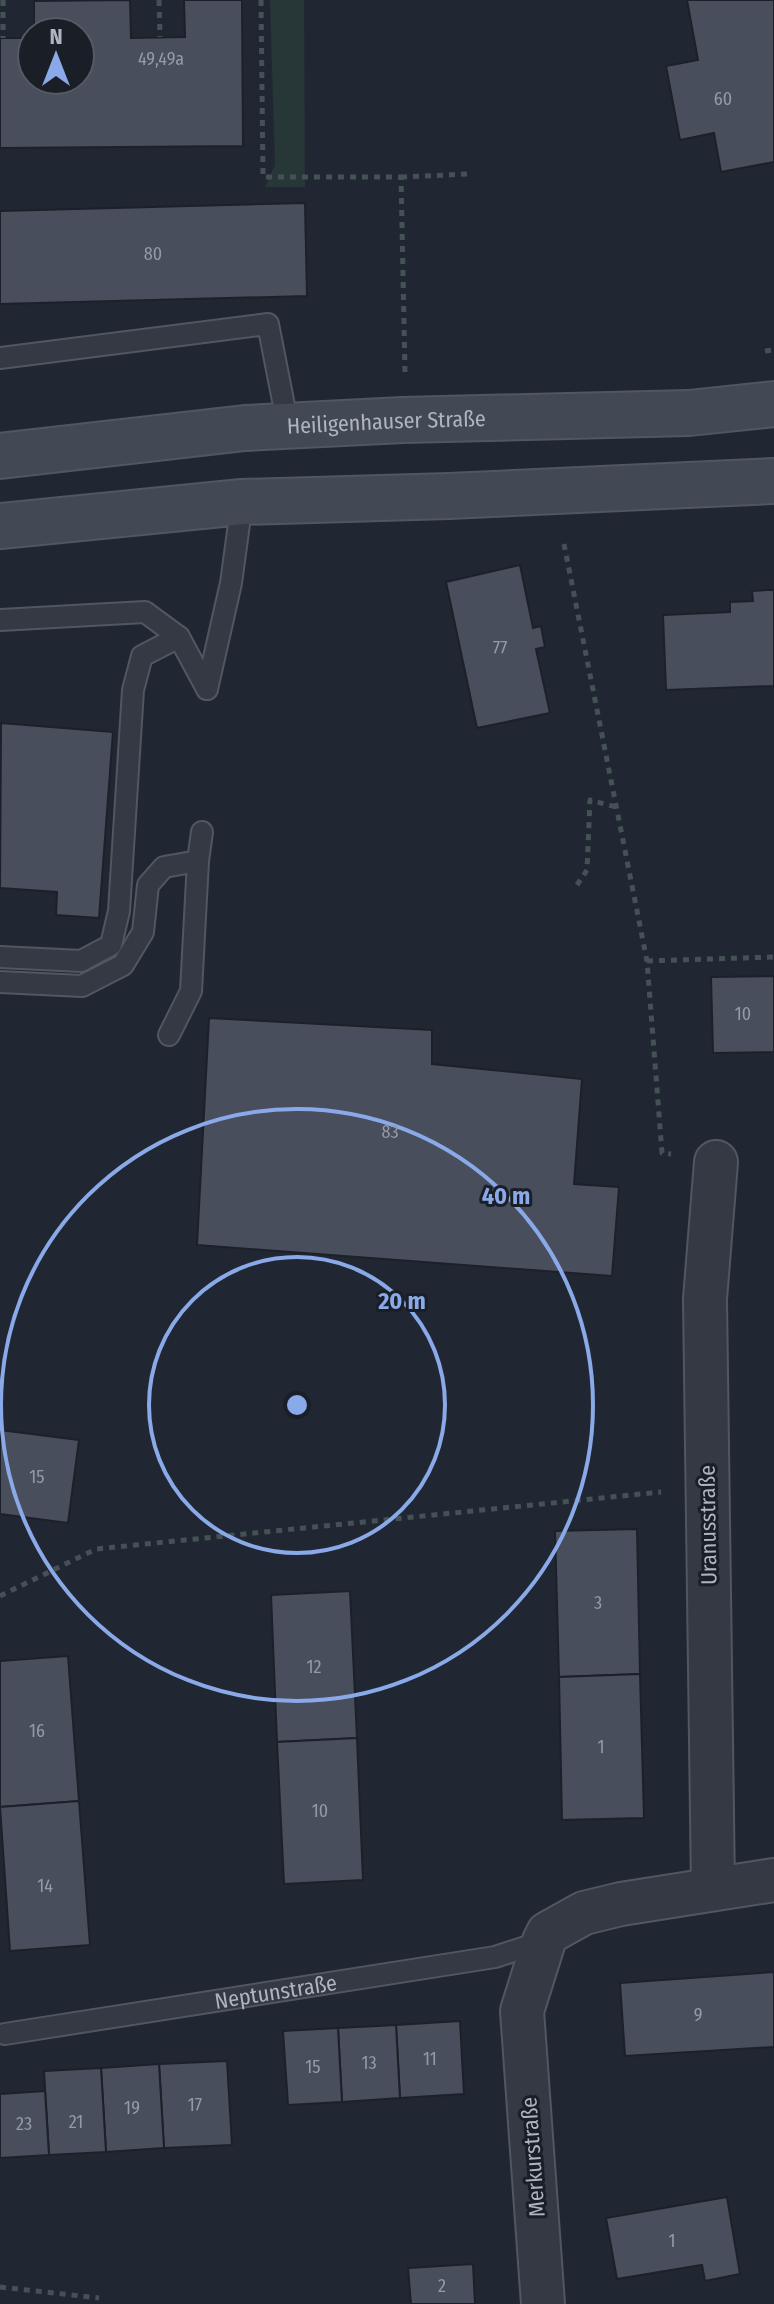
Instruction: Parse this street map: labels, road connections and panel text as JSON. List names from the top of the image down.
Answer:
{
  "streets": {
    "main road": ["Heiligenhauser Straße"],
    "street": ["Uranusstraße", "Neptunstraße", "Merkurstraße"]
  },
  "crossings": [
    ["Uranusstraße", "Neptunstraße"],
    ["Neptunstraße", "Merkurstraße"]
  ],
  "house_numbers": [
    "49,49a",
    "60",
    "80",
    "77",
    "10",
    "83",
    "15",
    "3",
    "12",
    "16",
    "1",
    "10",
    "14",
    "9",
    "11",
    "13",
    "15",
    "17",
    "19",
    "21",
    "23",
    "1",
    "2"
  ],
  "north": "top",
  "rings": ["40 m", "20 m"]
}
